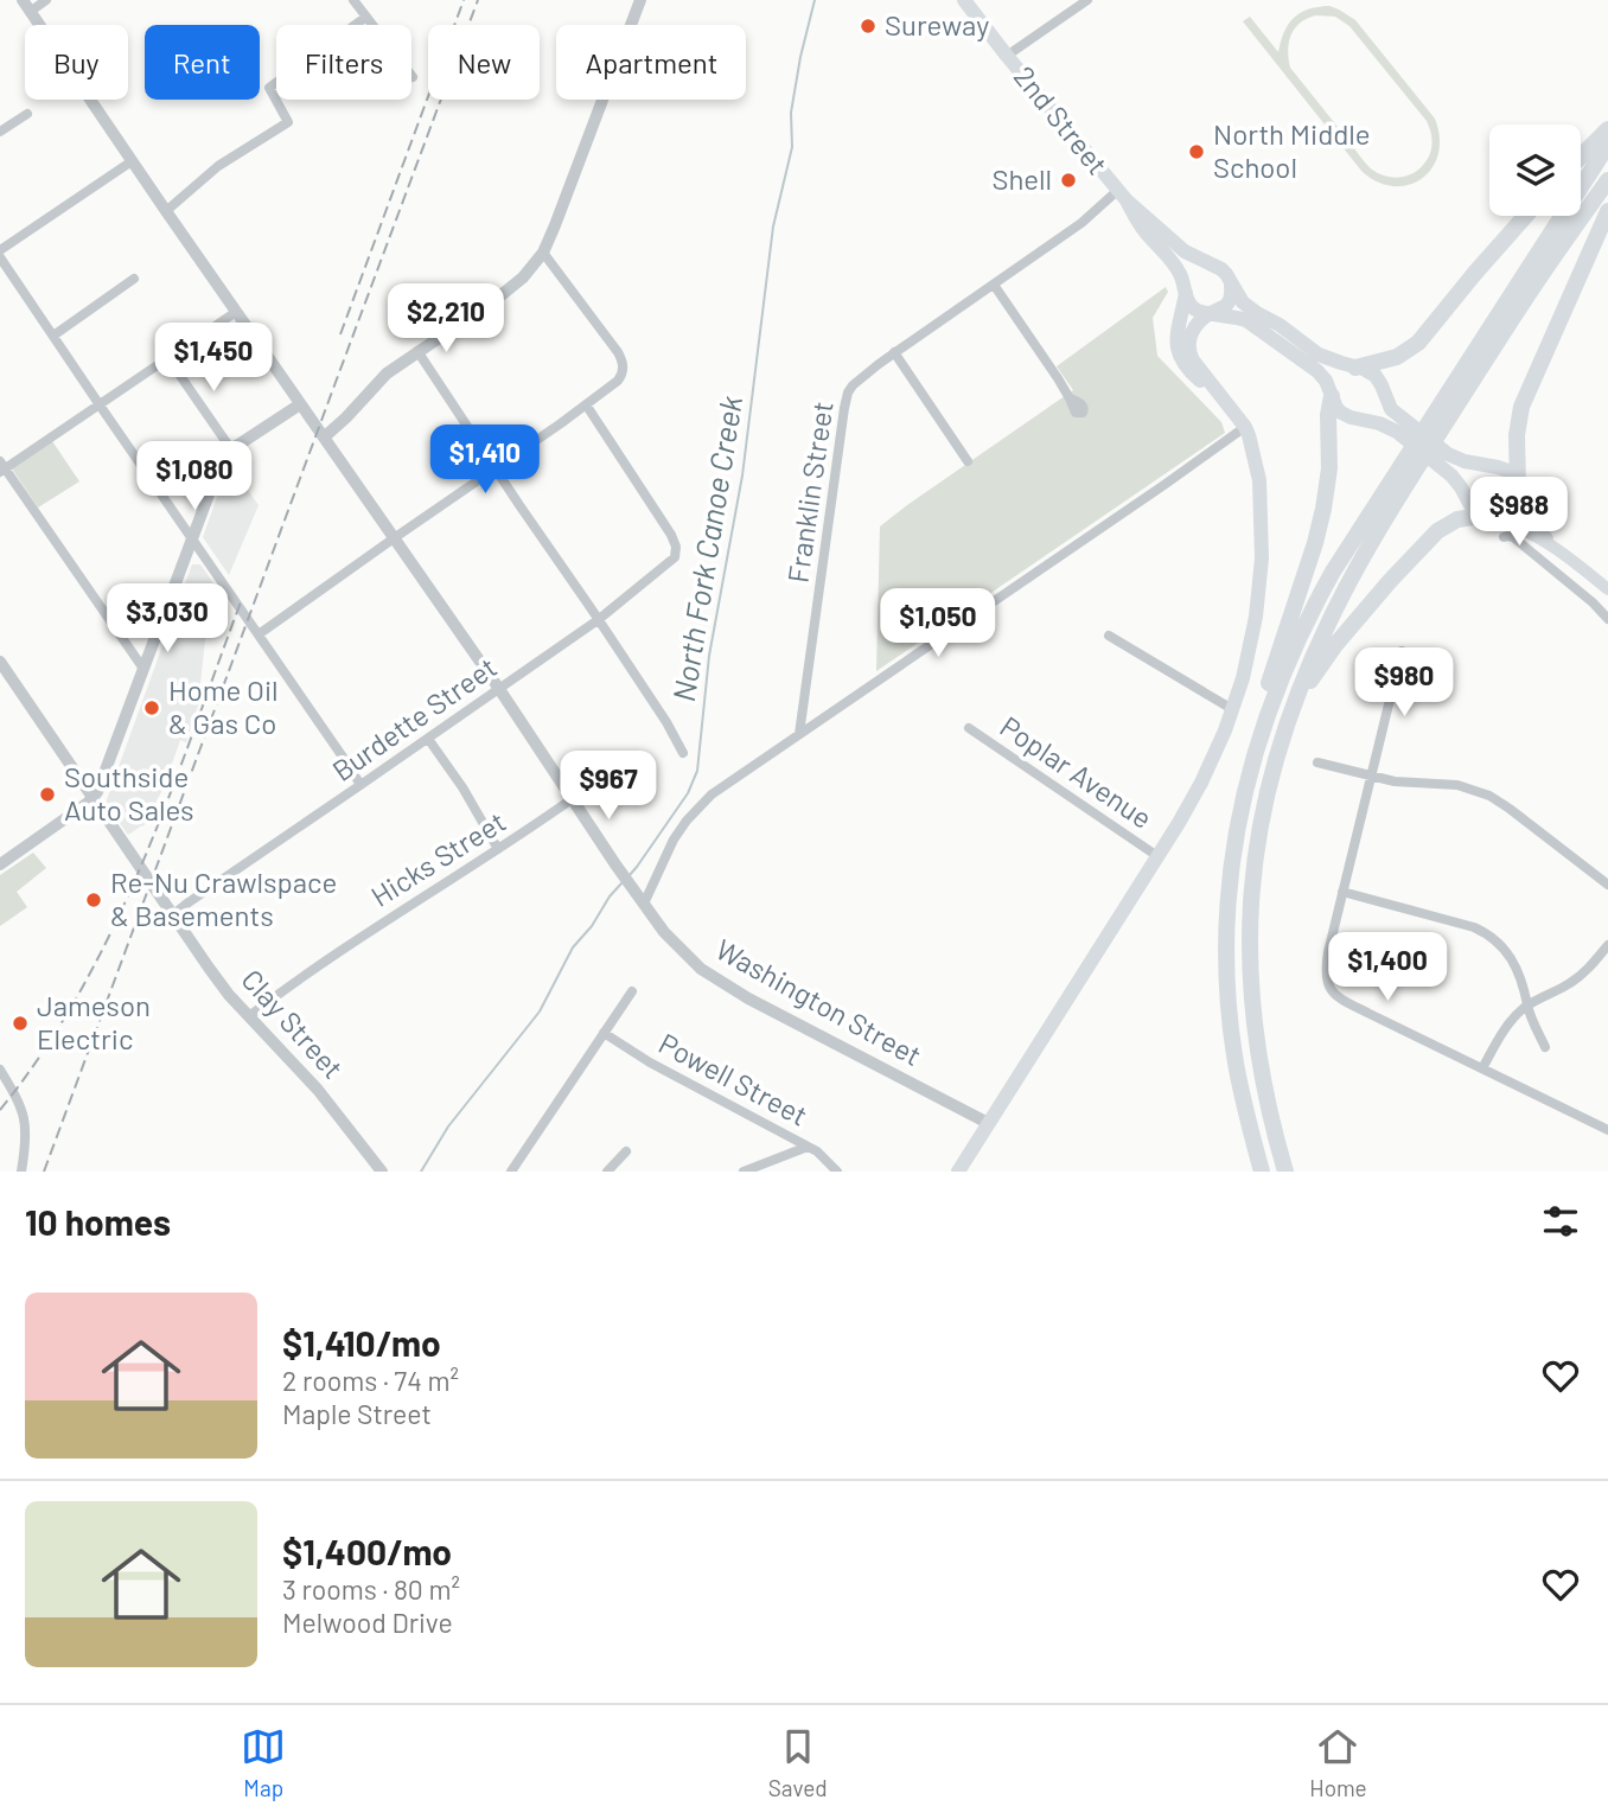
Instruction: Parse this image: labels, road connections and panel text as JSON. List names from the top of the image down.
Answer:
{
  "streets": {
    "main road": ["2nd Street"],
    "street": [
      "Franklin Street",
      "Burdette Street",
      "Poplar Avenue",
      "Hicks Street",
      "Washington Street",
      "Clay Street",
      "Powell Street"
    ]
  },
  "crossings": [
    ["2nd Street", "Franklin Street"],
    ["Burdette Street", "Washington Street"],
    ["Burdette Street", "Clay Street"],
    ["Hicks Street", "Washington Street"],
    ["Hicks Street", "Clay Street"]
  ],
  "water": ["North Fork Canoe Creek"],
  "places": [
    "Sureway",
    "North Middle School",
    "Shell",
    "Home Oil & Gas Co",
    "Southside Auto Sales",
    "Re-Nu Crawlspace & Basements",
    "Jameson Electric"
  ],
  "page": {
    "chip": [
      "Buy",
      "Rent",
      "Filters",
      "New",
      "Apartment"
    ],
    "price": [
      "$2,210",
      "$1,450",
      "$1,410",
      "$1,080",
      "$988",
      "$3,030",
      "$1,050",
      "$980",
      "$967",
      "$1,400"
    ],
    "heading": "10 homes",
    "list": [
      {
        "name": "$1,410/mo",
        "note": "2 rooms · 74 m² · Maple Street"
      },
      {
        "name": "$1,400/mo",
        "note": "3 rooms · 80 m² · Melwood Drive"
      }
    ],
    "tabs": ["Map", "Saved", "Home"]
  }
}
